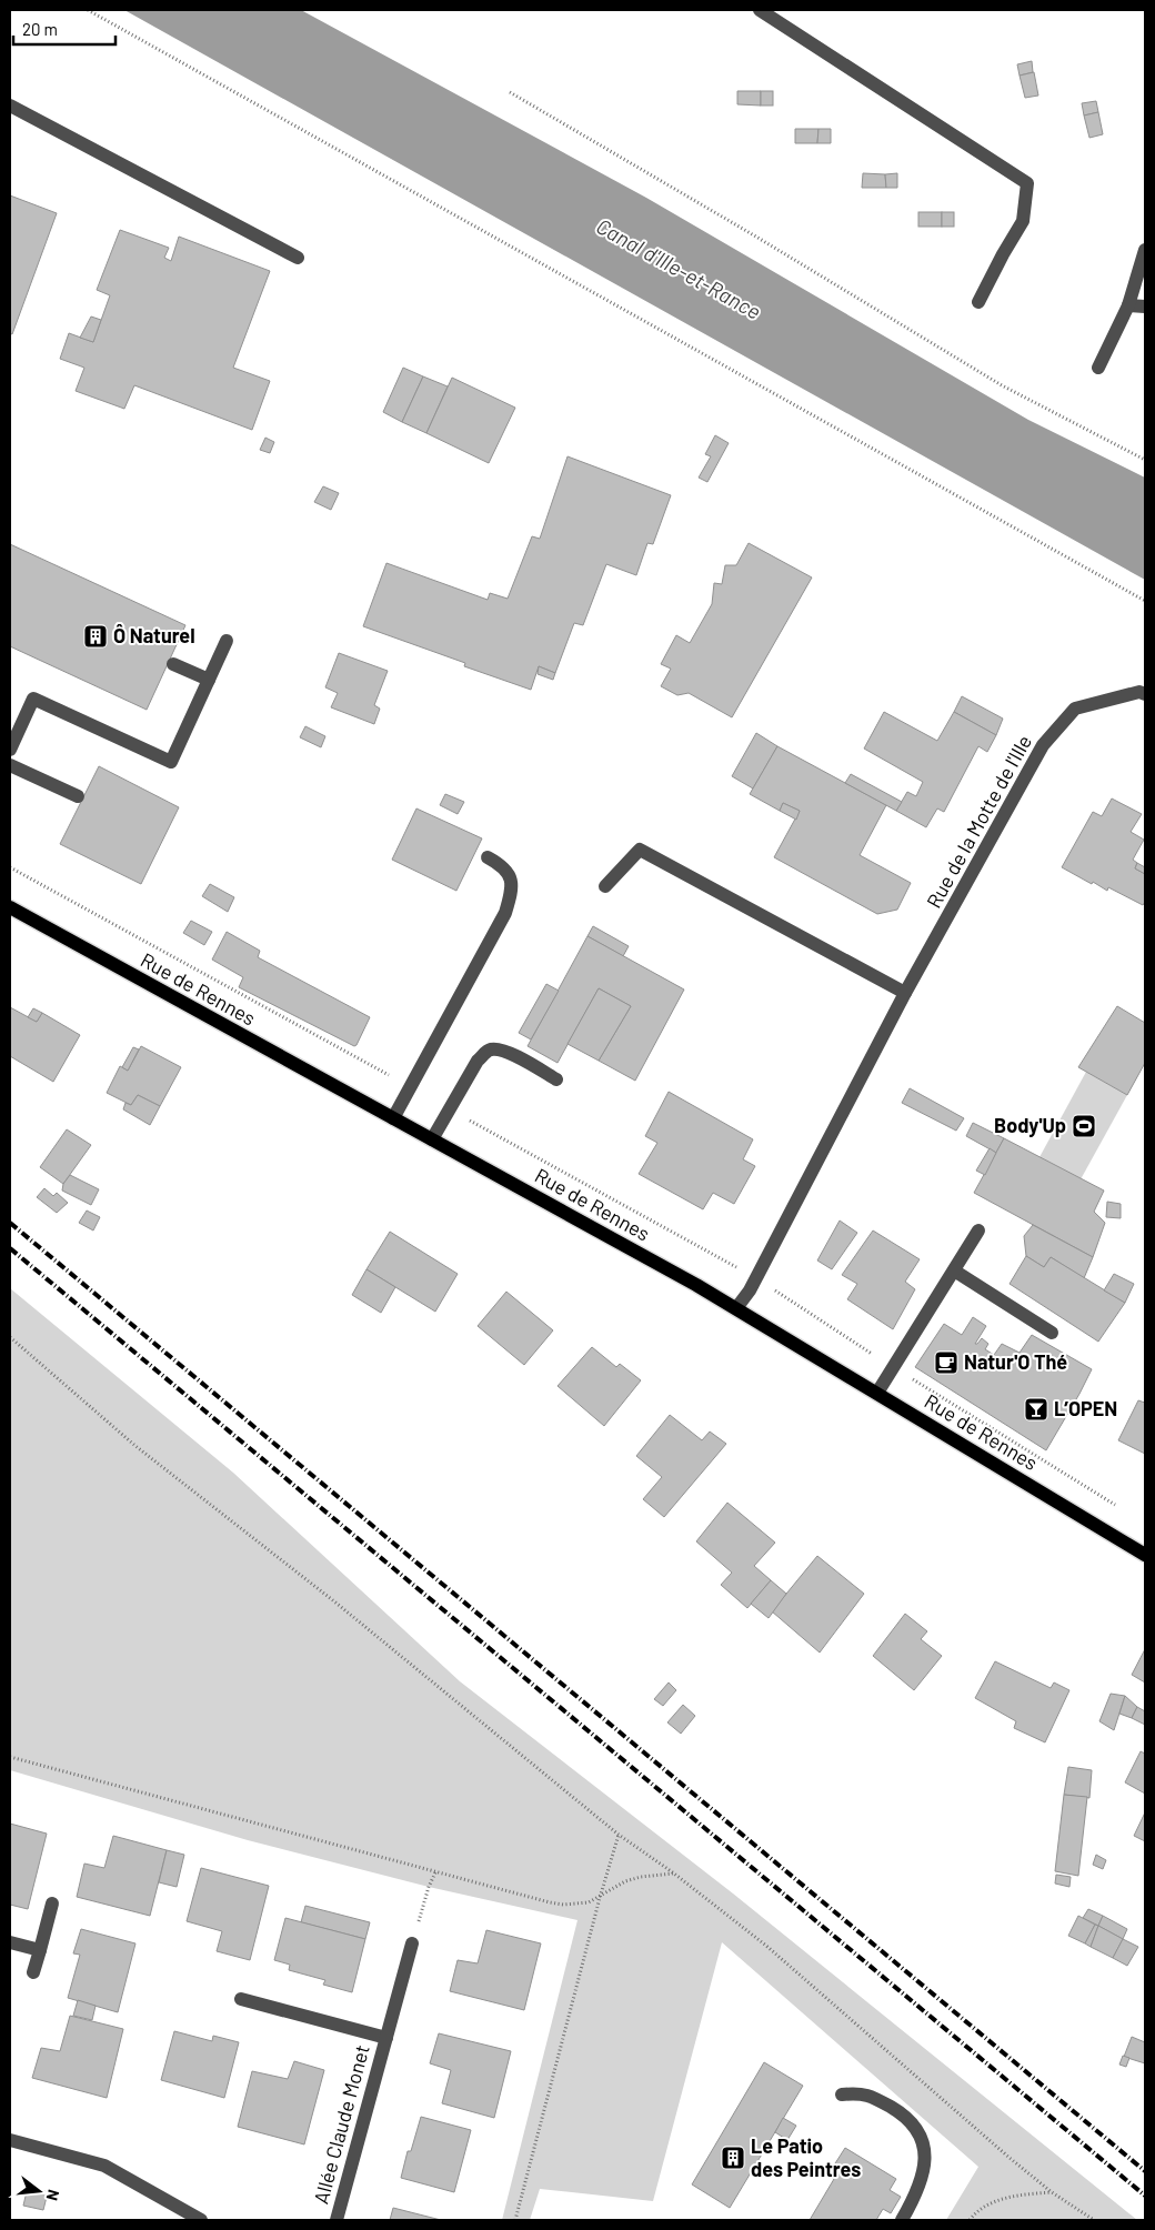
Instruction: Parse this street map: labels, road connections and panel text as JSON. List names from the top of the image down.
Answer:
{
  "streets": {
    "main road": ["Rue de Rennes"],
    "street": ["Rue de la Motte de l'Ille", "Allée Claude Monet"]
  },
  "crossings": [
    ["Rue de la Motte de l'Ille", "Rue de Rennes"]
  ],
  "water": ["Canal d'Ille-et-Rance"],
  "places": {
    "building": ["Ô Naturel", "Le Patio des Peintres"],
    "sports": ["Body'Up"],
    "cafe": ["Natur'O Thé"],
    "bar": ["L’OPEN"]
  },
  "scale_bar": "20 m",
  "north": "right"
}
